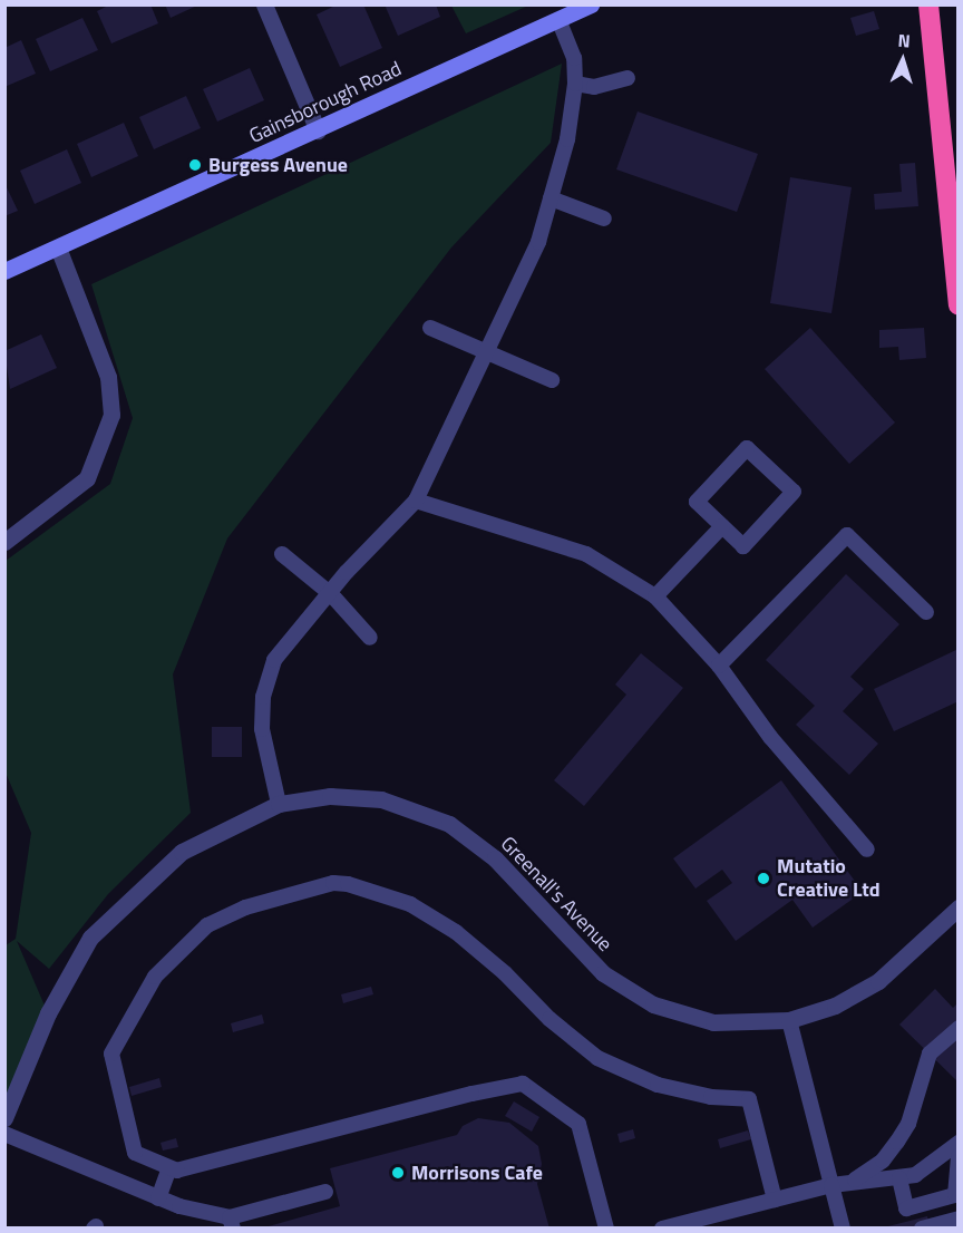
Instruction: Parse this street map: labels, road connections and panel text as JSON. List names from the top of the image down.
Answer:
{
  "streets": {
    "street": ["Gainsborough Road", "Greenall's Avenue"]
  },
  "places": ["Burgess Avenue", "Mutatio Creative Ltd", "Morrisons Cafe"],
  "north": "top"
}
